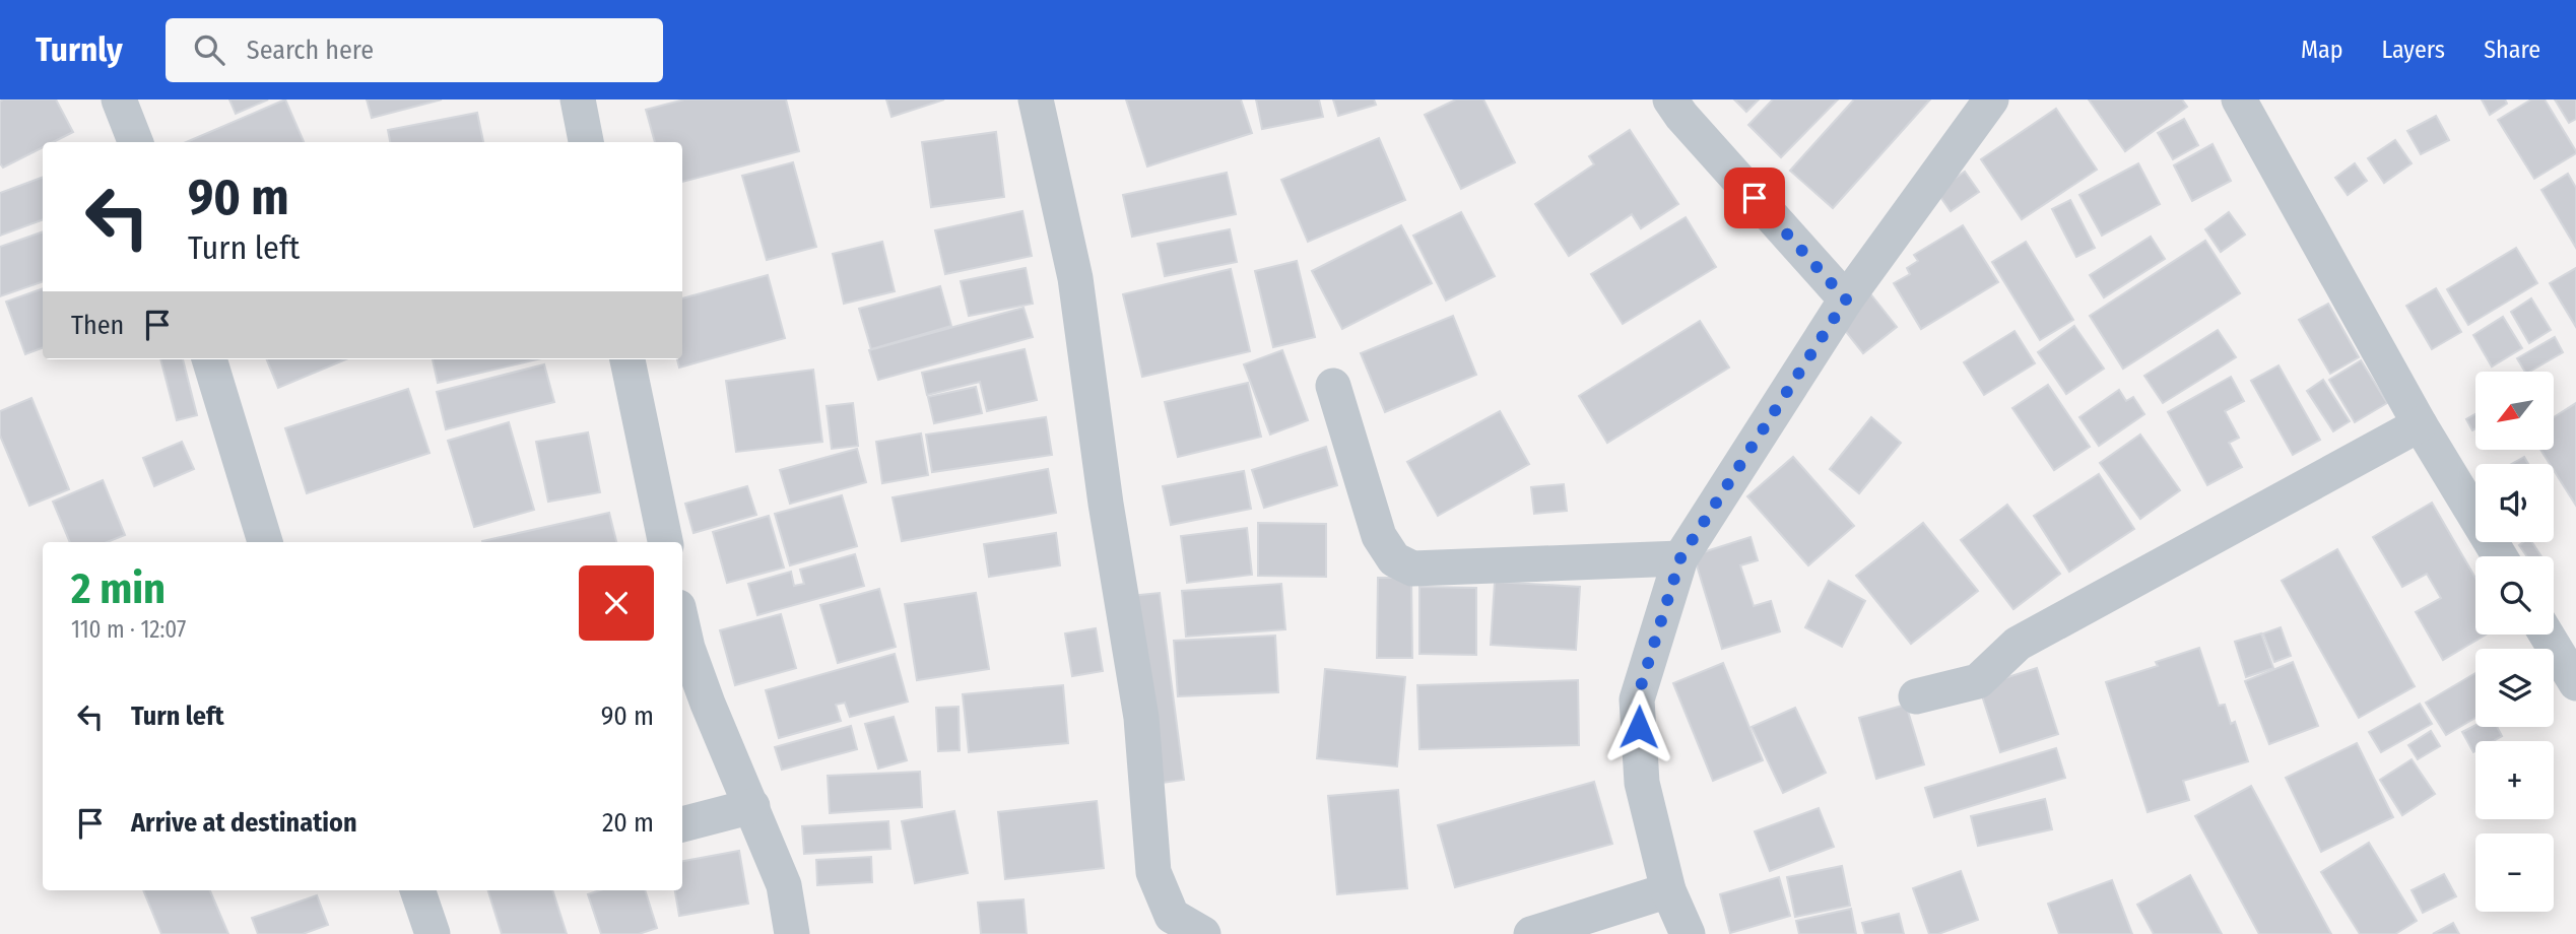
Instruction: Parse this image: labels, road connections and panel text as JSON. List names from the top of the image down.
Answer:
{
  "north": "bottom left",
  "page": {
    "header": "Turnly",
    "search": "Search here",
    "nav": ["Map", "Layers", "Share"],
    "turn": ["90 m", "Turn left"],
    "then": "Then",
    "map_buttons": ["+", "−"],
    "heading": ["2 min", "110 m · 12:07"],
    "list": [
      {
        "name": "Turn left",
        "value": "90 m"
      },
      {
        "name": "Arrive at destination",
        "value": "20 m"
      }
    ]
  }
}
